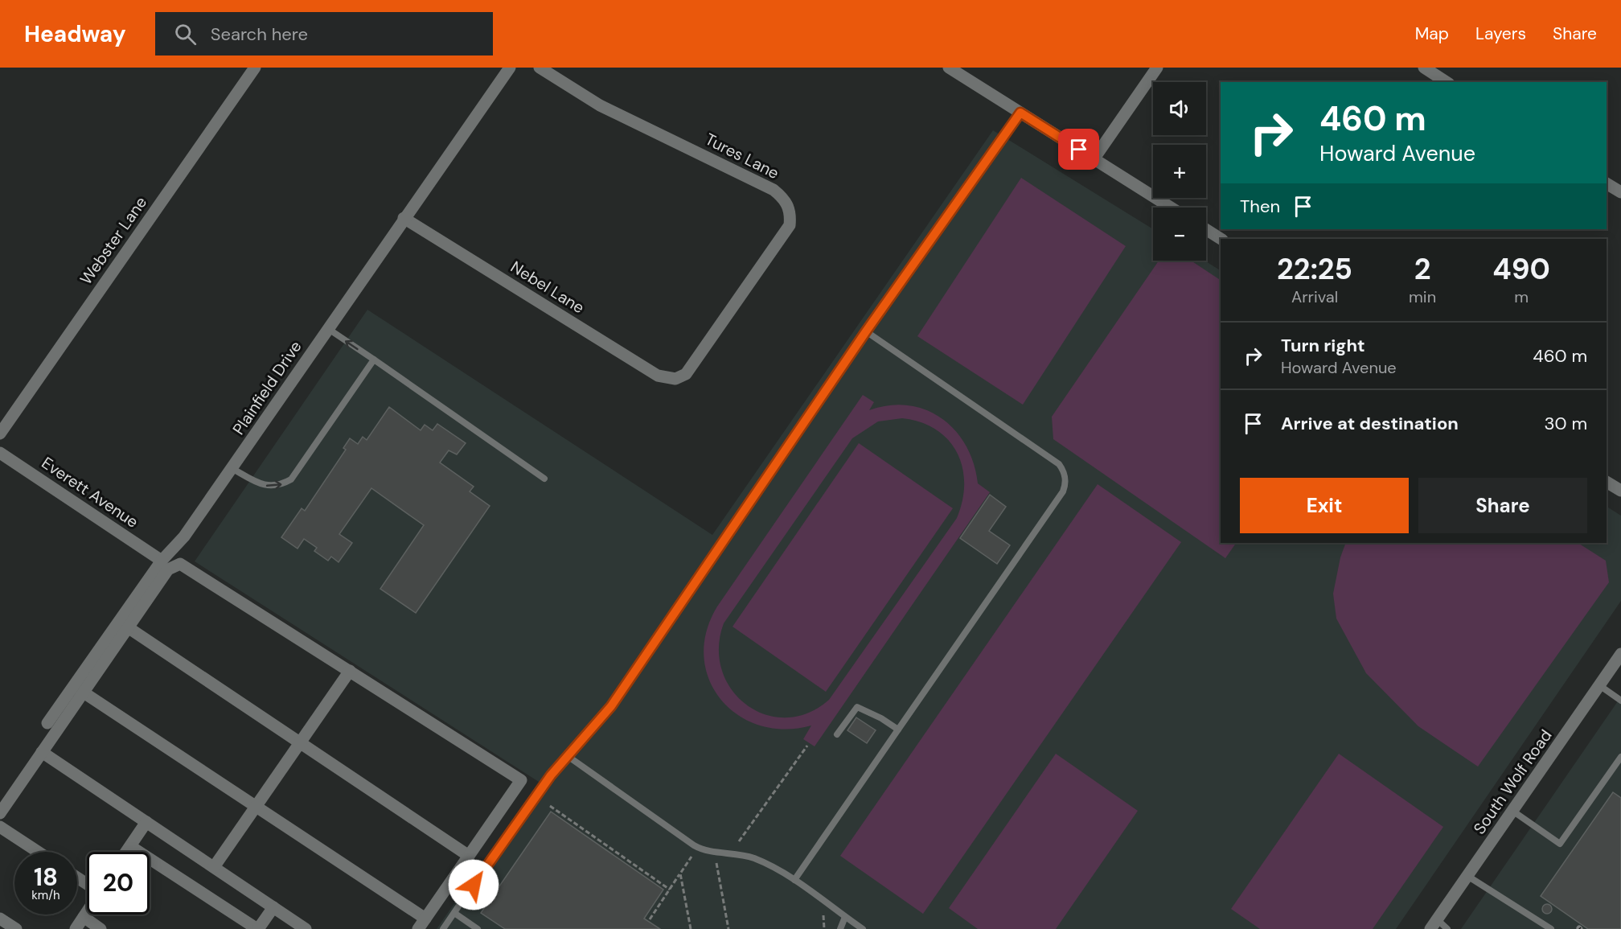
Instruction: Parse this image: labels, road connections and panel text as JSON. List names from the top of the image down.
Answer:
{
  "streets": {
    "street": [
      "Tures Lane",
      "Webster Lane",
      "Nebel Lane",
      "Plainfield Drive",
      "Everett Avenue",
      "South Wolf Road"
    ]
  },
  "crossings": [
    ["Tures Lane", "Nebel Lane"],
    ["Nebel Lane", "Plainfield Drive"],
    ["Plainfield Drive", "Everett Avenue"]
  ],
  "page": {
    "header": "Headway",
    "search": "Search here",
    "nav": ["Map", "Layers", "Share"],
    "map_buttons": ["+", "−"],
    "turn": ["460 m", "Howard Avenue"],
    "then": "Then",
    "eta": [
      "22:25",
      "Arrival",
      "2",
      "min",
      "490",
      "m"
    ],
    "list": [
      {
        "name": "Turn right",
        "note": "Howard Avenue",
        "value": "460 m"
      },
      {
        "name": "Arrive at destination",
        "value": "30 m"
      }
    ],
    "buttons": ["Exit", "Share"],
    "speed": "18 km/h",
    "limit": "20"
  }
}
